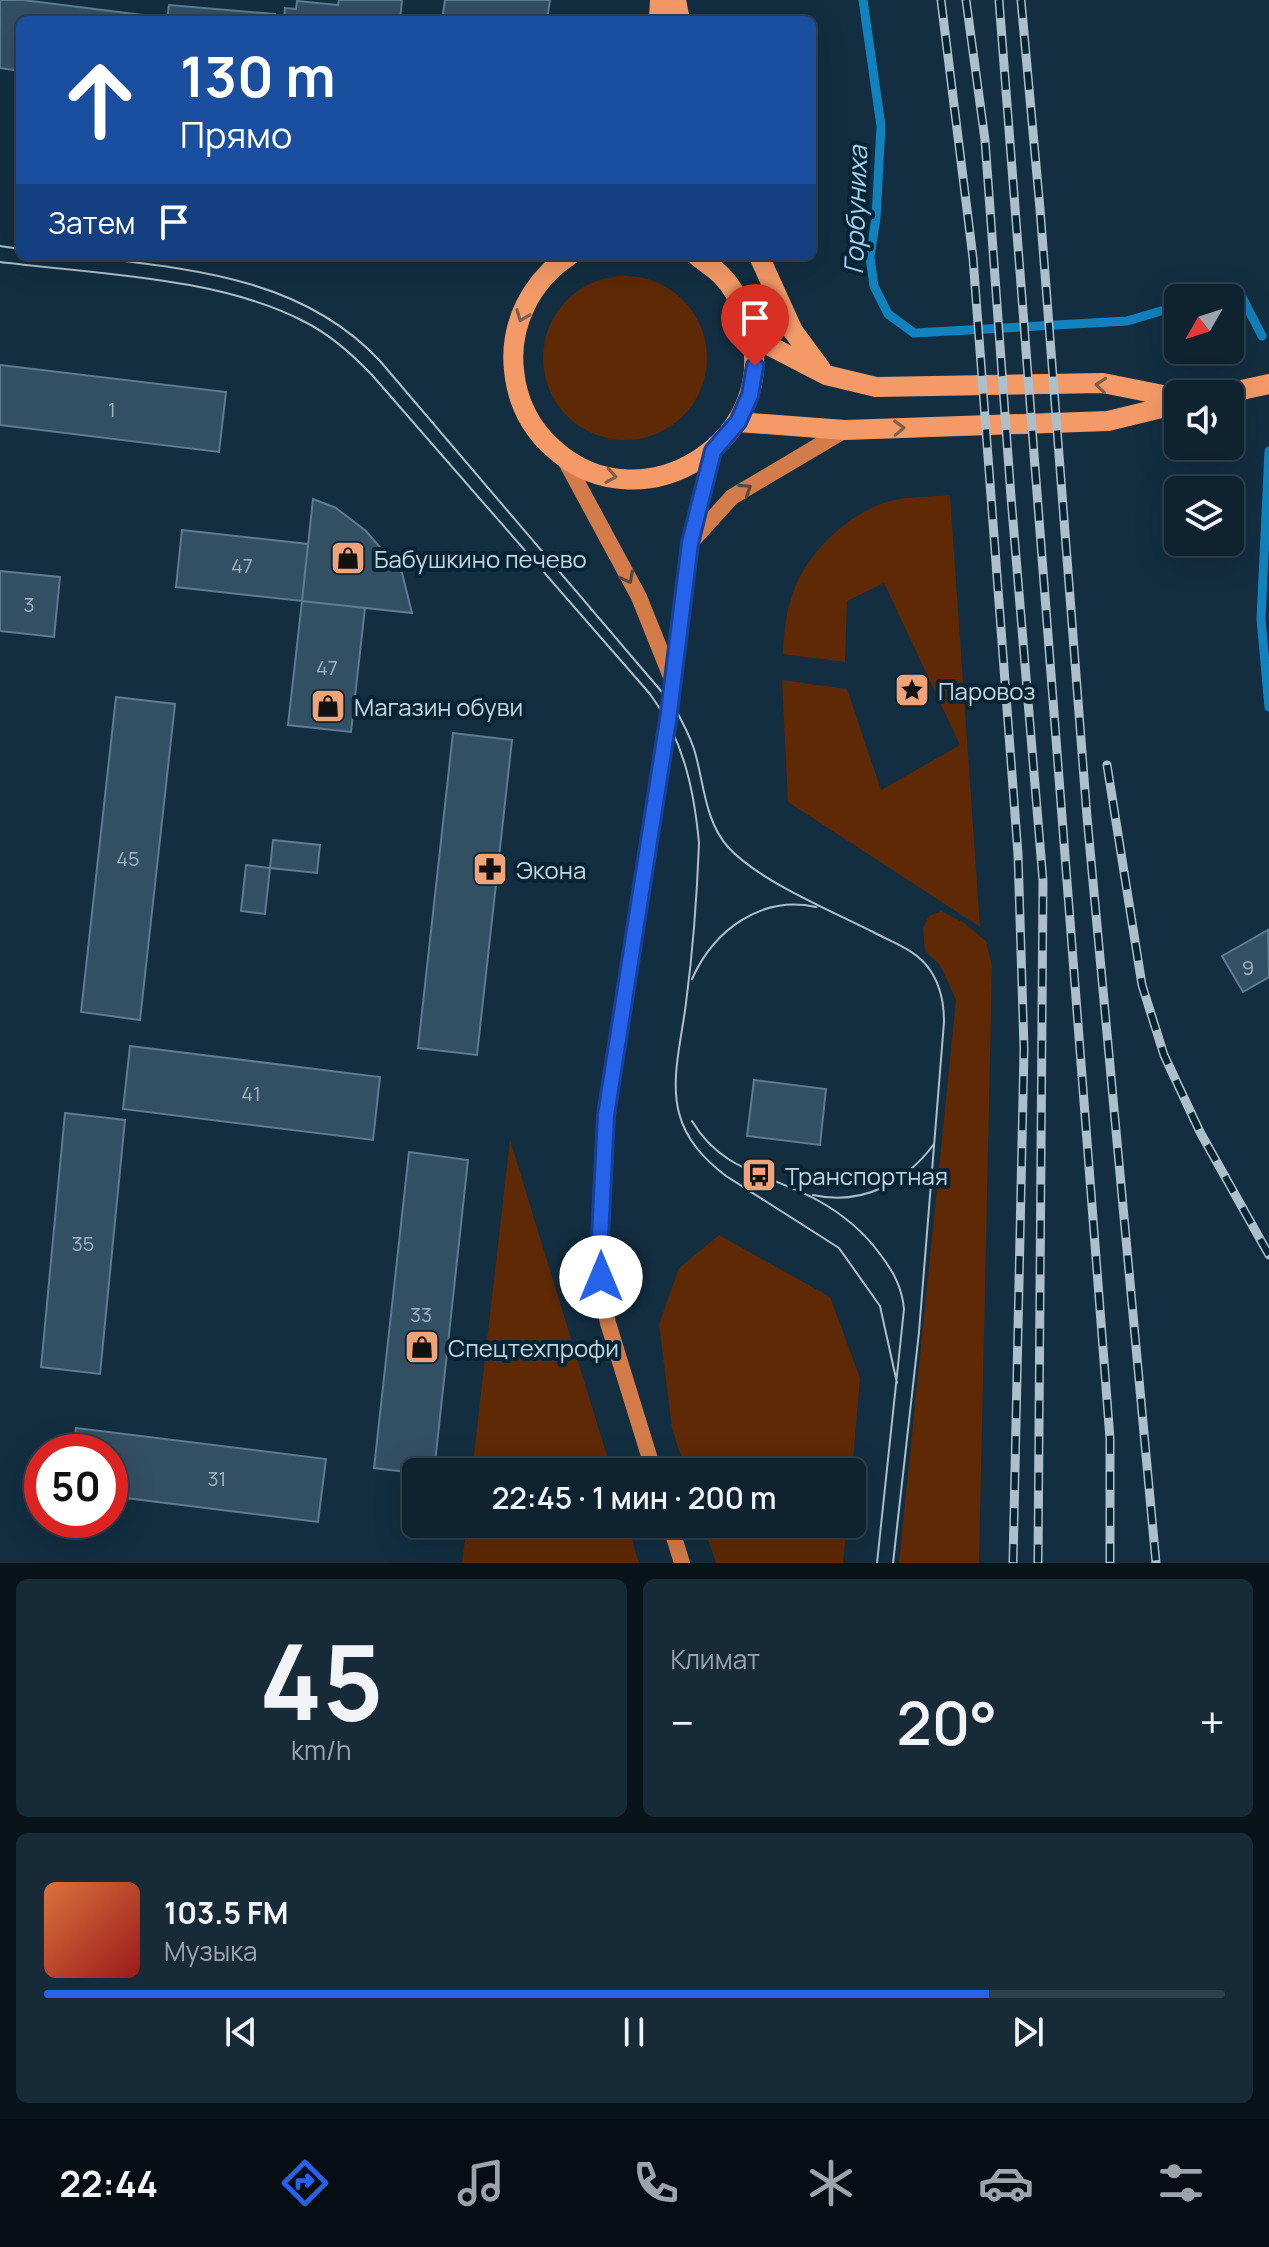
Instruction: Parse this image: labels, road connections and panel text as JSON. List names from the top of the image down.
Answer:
{
  "water": ["Горбуниха"],
  "places": {
    "shop": ["Бабушкино печево", "Магазин обуви", "Спецтехпрофи"],
    "place": ["Паровоз"],
    "pharmacy": ["Экона"],
    "bus stop": ["Транспортная"]
  },
  "house_numbers": [
    "1",
    "47",
    "3",
    "47",
    "45",
    "9",
    "41",
    "35",
    "33",
    "31"
  ],
  "north": "bottom left",
  "page": {
    "turn": ["130 m", "Прямо"],
    "then": "Затем",
    "limit": "50",
    "trip": "22:45 · 1 мин · 200 m",
    "tile": [
      ["45", "km/h"],
      "Климат"
    ],
    "heat": ["−", "20°", "+"],
    "song": ["103.5 FM", "Музыка"],
    "tabs": "22:44"
  }
}
